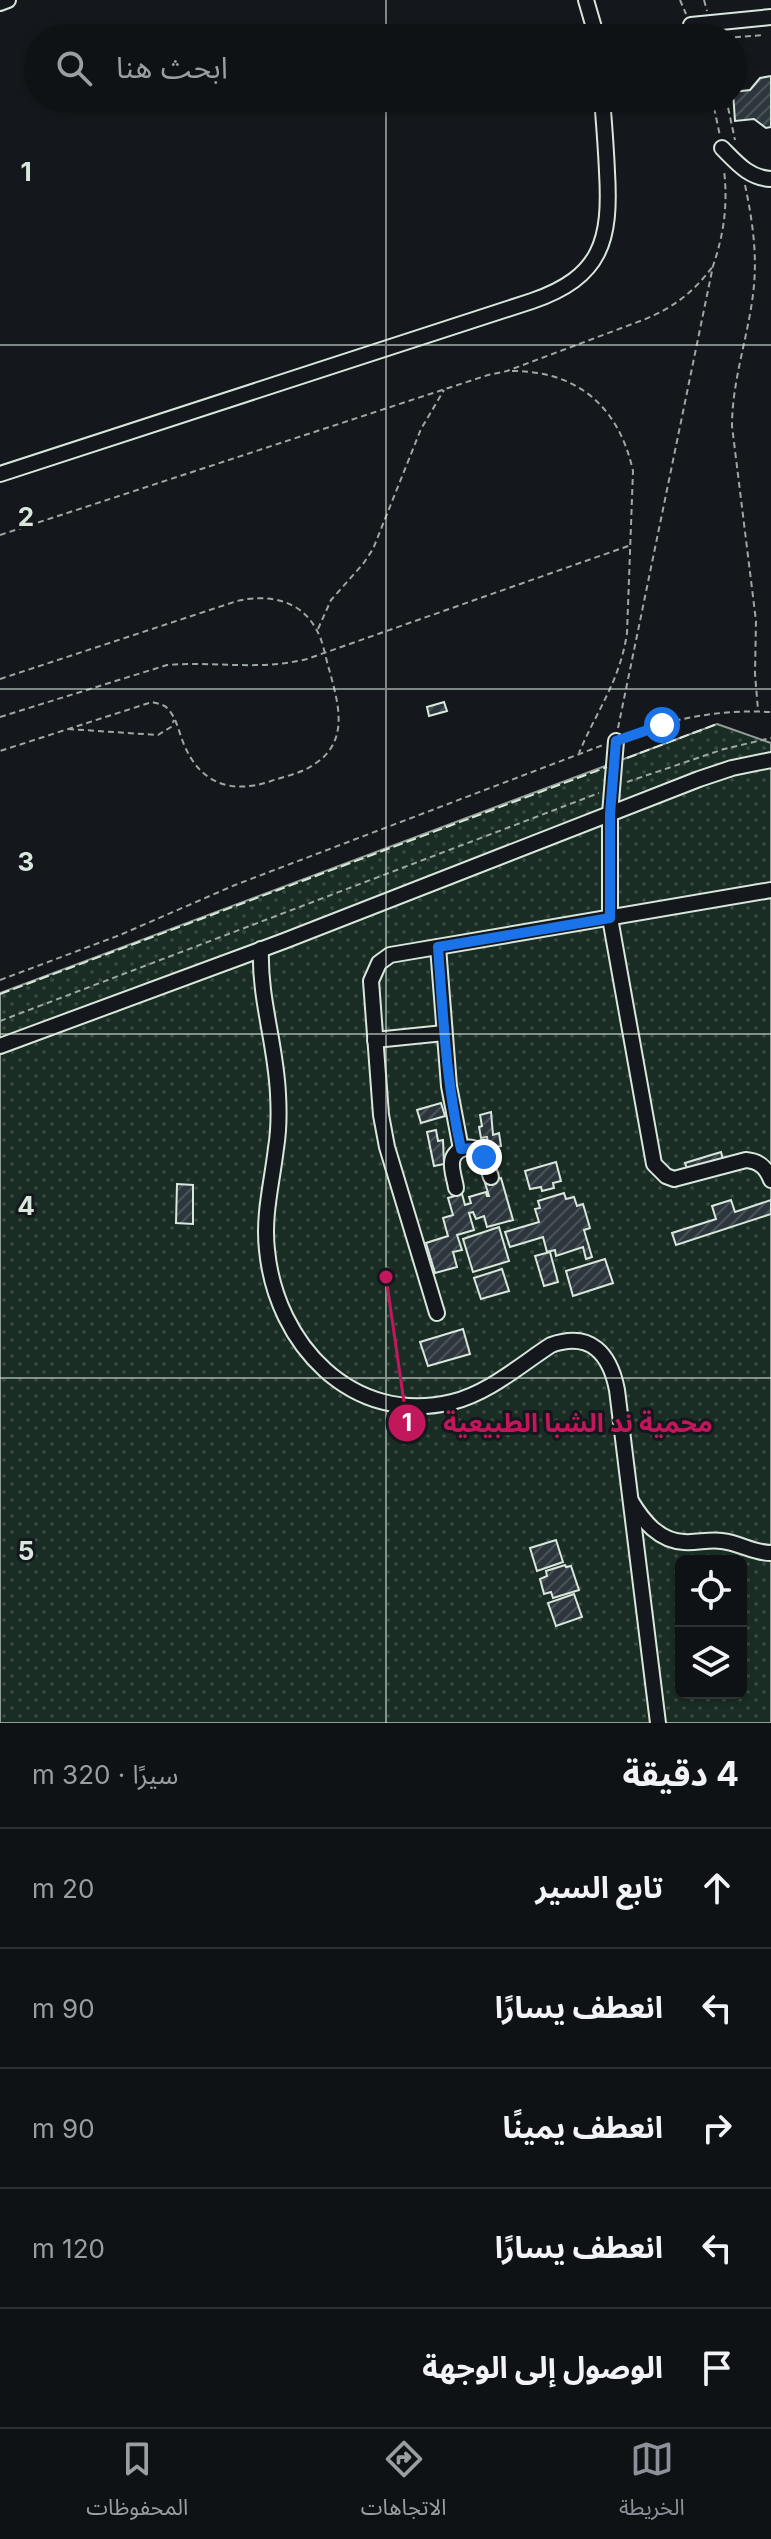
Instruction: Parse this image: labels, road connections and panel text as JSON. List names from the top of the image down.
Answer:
{
  "places": ["محمية ند الشبا الطبيعية"],
  "page": {
    "search": "ابحث هنا",
    "heading": ["4 دقيقة", "سيرًا · 320 m"],
    "list": [
      ["تابع السير", "20 m"],
      ["انعطف يسارًا", "90 m"],
      ["انعطف يمينًا", "90 m"],
      ["انعطف يسارًا", "120 m"],
      "الوصول إلى الوجهة"
    ],
    "nav": ["الخريطة", "الاتجاهات", "المحفوظات"]
  },
  "grid": {
    "rows": [
      "1",
      "2",
      "3",
      "4",
      "5"
    ]
  }
}
